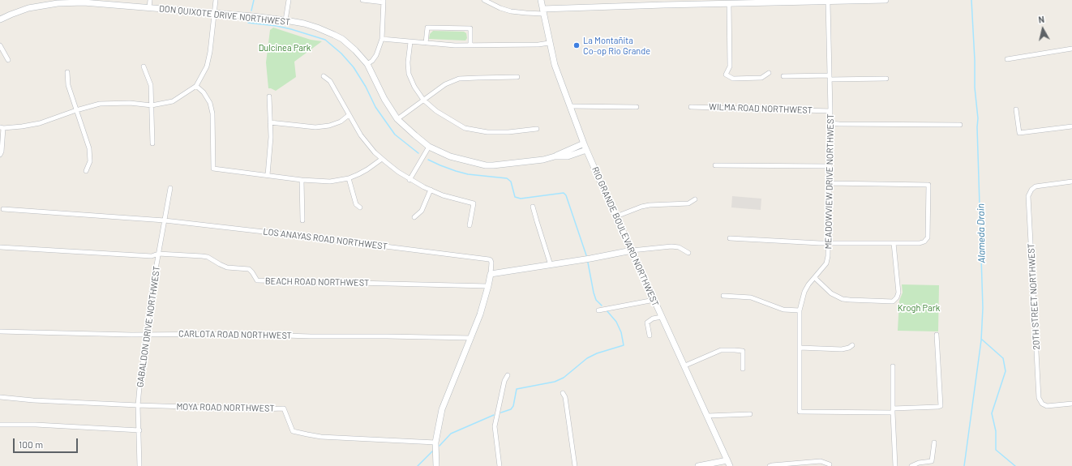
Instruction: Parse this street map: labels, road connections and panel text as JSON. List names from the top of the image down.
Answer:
{
  "streets": {
    "street": [
      "DON QUIXOTE DRIVE NORTHWEST",
      "WILMA ROAD NORTHWEST",
      "MEADOWVIEW DRIVE NORTHWEST",
      "RIO GRANDE BOULEVARD NORTHWEST",
      "LOS ANAYAS ROAD NORTHWEST",
      "BEACH ROAD NORTHWEST",
      "20TH STREET NORTHWEST",
      "GABALDON DRIVE NORTHWEST",
      "CARLOTA ROAD NORTHWEST",
      "MOYA ROAD NORTHWEST"
    ]
  },
  "crossings": [
    ["WILMA ROAD NORTHWEST", "MEADOWVIEW DRIVE NORTHWEST"],
    ["LOS ANAYAS ROAD NORTHWEST", "GABALDON DRIVE NORTHWEST"],
    ["BEACH ROAD NORTHWEST", "GABALDON DRIVE NORTHWEST"],
    ["GABALDON DRIVE NORTHWEST", "CARLOTA ROAD NORTHWEST"],
    ["GABALDON DRIVE NORTHWEST", "MOYA ROAD NORTHWEST"]
  ],
  "water": ["Alameda Drain"],
  "parks": ["Dulcinea Park", "Krogh Park"],
  "places": ["La Montañita Co-op Rio Grande"],
  "scale_bar": "100 m",
  "north": "top"
}
